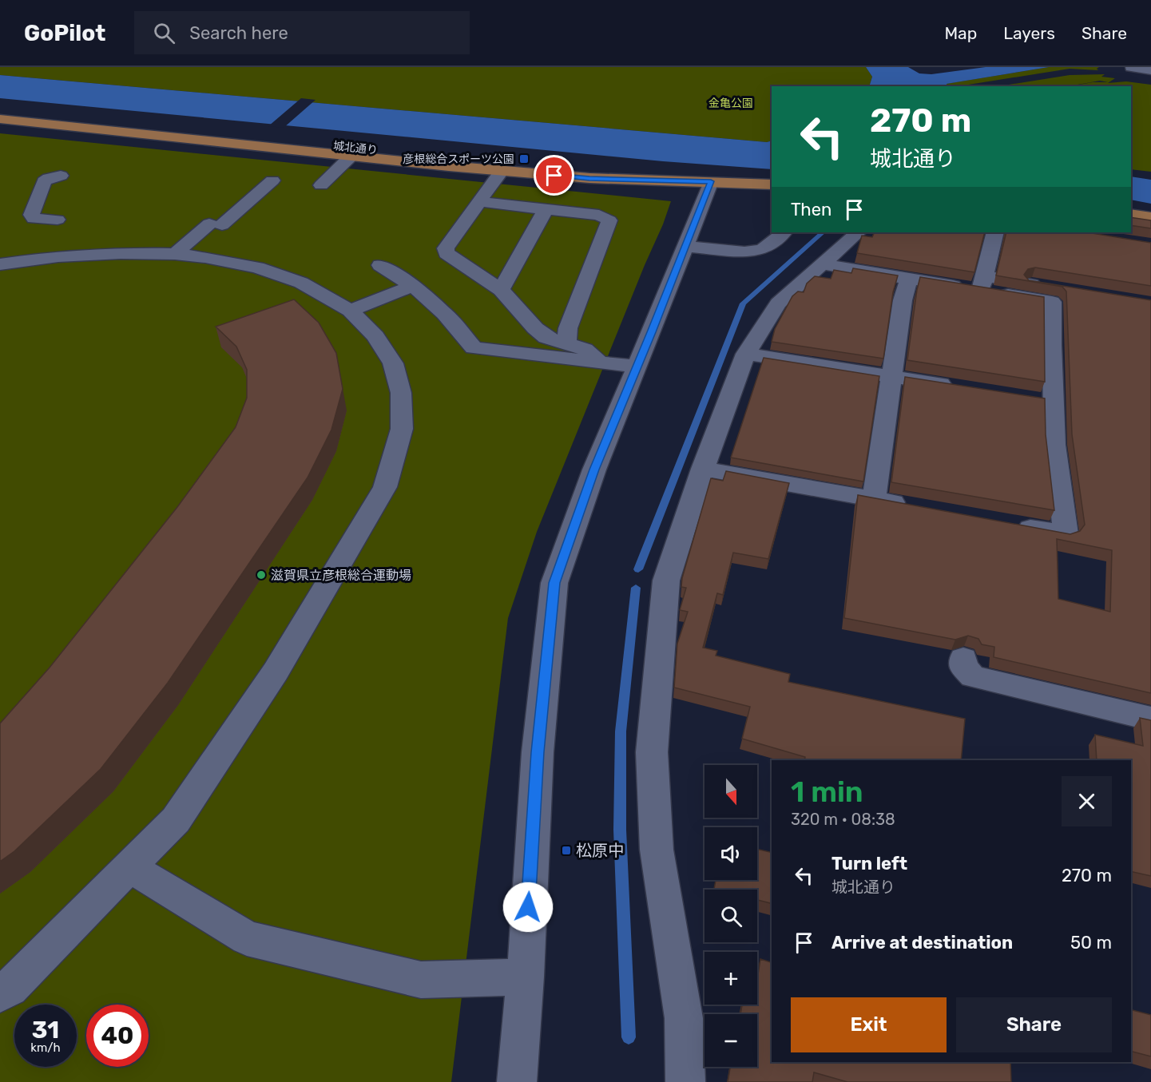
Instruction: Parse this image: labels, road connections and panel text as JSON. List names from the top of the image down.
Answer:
{
  "streets": {
    "main road": ["城北通り"]
  },
  "parks": ["金亀公園"],
  "places": {
    "transit": ["彦根総合スポーツ公園", "松原中"],
    "other": ["滋賀県立彦根総合運動場"]
  },
  "north": "bottom",
  "page": {
    "header": "GoPilot",
    "search": "Search here",
    "nav": ["Map", "Layers", "Share"],
    "turn": ["270 m", "城北通り"],
    "then": "Then",
    "heading": ["1 min", "320 m · 08:38"],
    "map_buttons": ["+", "−"],
    "list": [
      {
        "name": "Turn left",
        "note": "城北通り",
        "value": "270 m"
      },
      {
        "name": "Arrive at destination",
        "value": "50 m"
      }
    ],
    "buttons": ["Exit", "Share"],
    "speed": "31 km/h",
    "limit": "40"
  }
}
